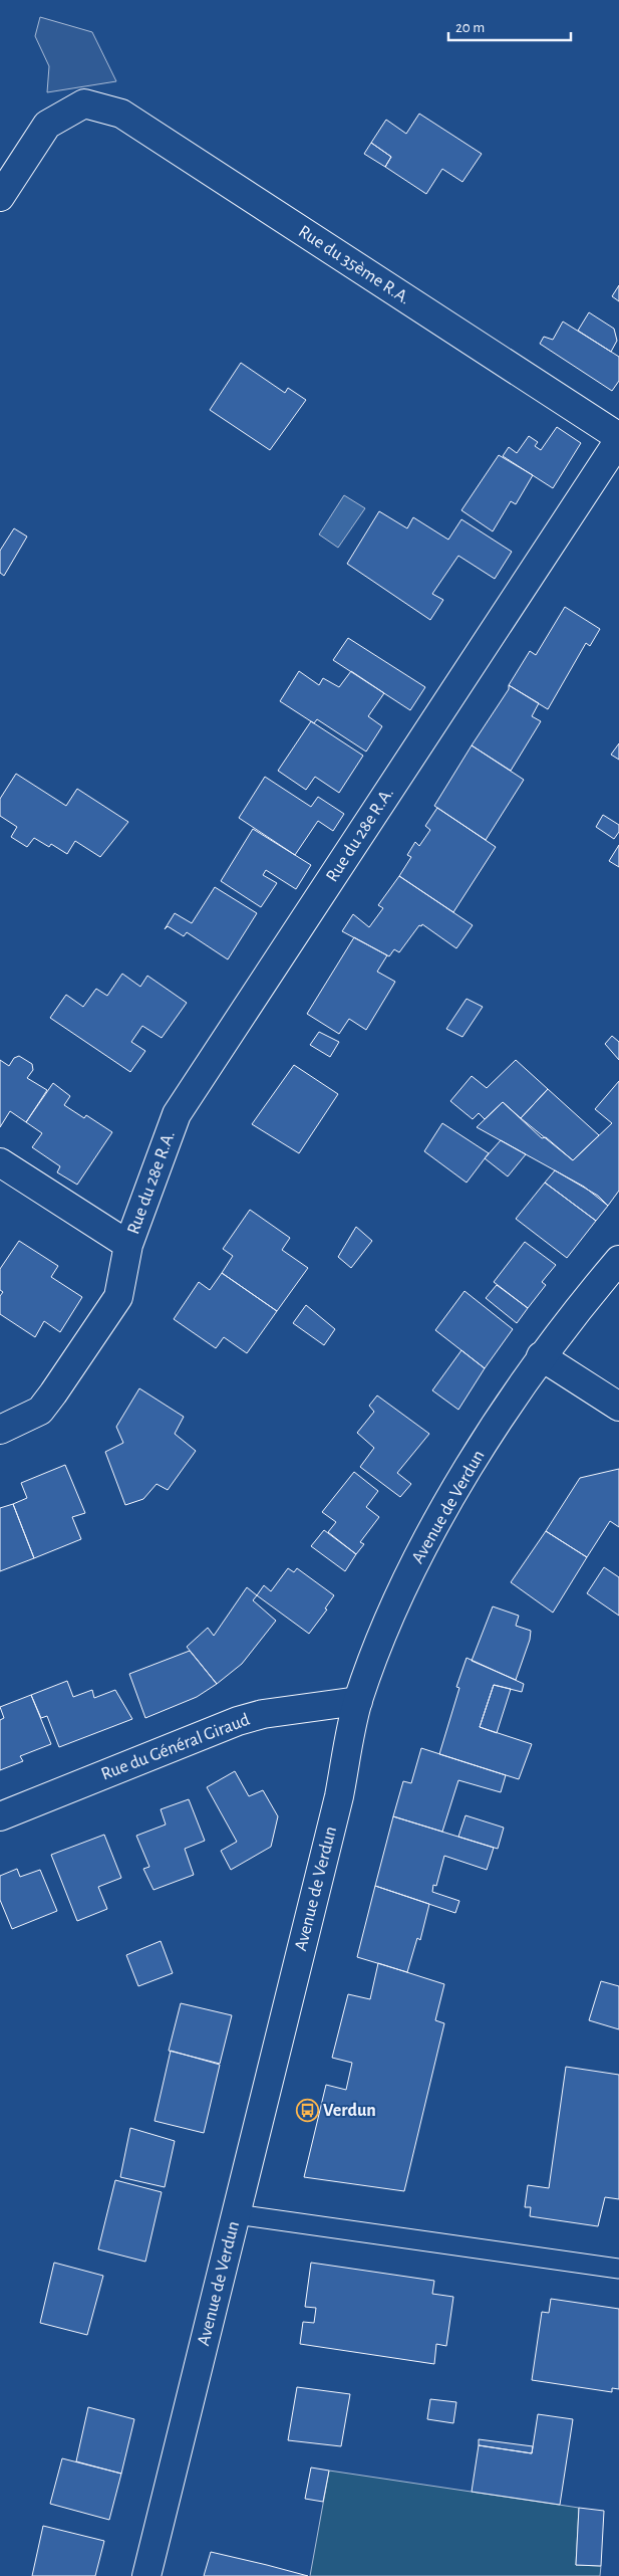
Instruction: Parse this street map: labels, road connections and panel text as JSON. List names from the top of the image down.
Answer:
{
  "streets": {
    "street": [
      "Rue du 35ème R.A.",
      "Rue du 28e R.A.",
      "Avenue de Verdun",
      "Rue du Général Giraud"
    ]
  },
  "crossings": [
    ["Rue du 35ème R.A.", "Rue du 28e R.A."],
    ["Avenue de Verdun", "Rue du Général Giraud"]
  ],
  "places": {
    "bus stop": ["Verdun"]
  },
  "scale_bar": "20 m"
}
